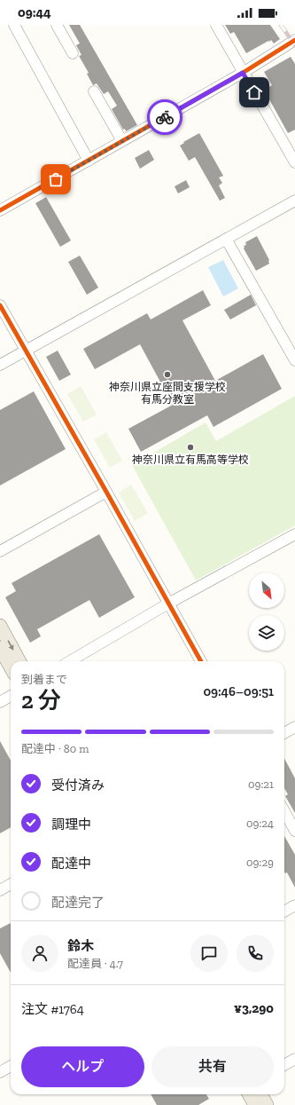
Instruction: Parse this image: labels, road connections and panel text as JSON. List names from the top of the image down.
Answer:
{
  "places": ["神奈川県立座間支援学校 有馬分教室", "神奈川県立有馬高等学校"],
  "north": "bottom right",
  "page": {
    "status": "09:44",
    "heading": ["2 分", "到着まで", "09:46–09:51"],
    "panel": [
      "鈴木",
      "配達員 · 4.7",
      "注文 #1764",
      "¥3,290"
    ],
    "bar": "配達中 · 80 m",
    "list": [
      ["受付済み", "09:21"],
      ["調理中", "09:24"],
      ["配達中", "09:29"],
      "配達完了"
    ],
    "buttons": ["ヘルプ", "共有"]
  }
}
